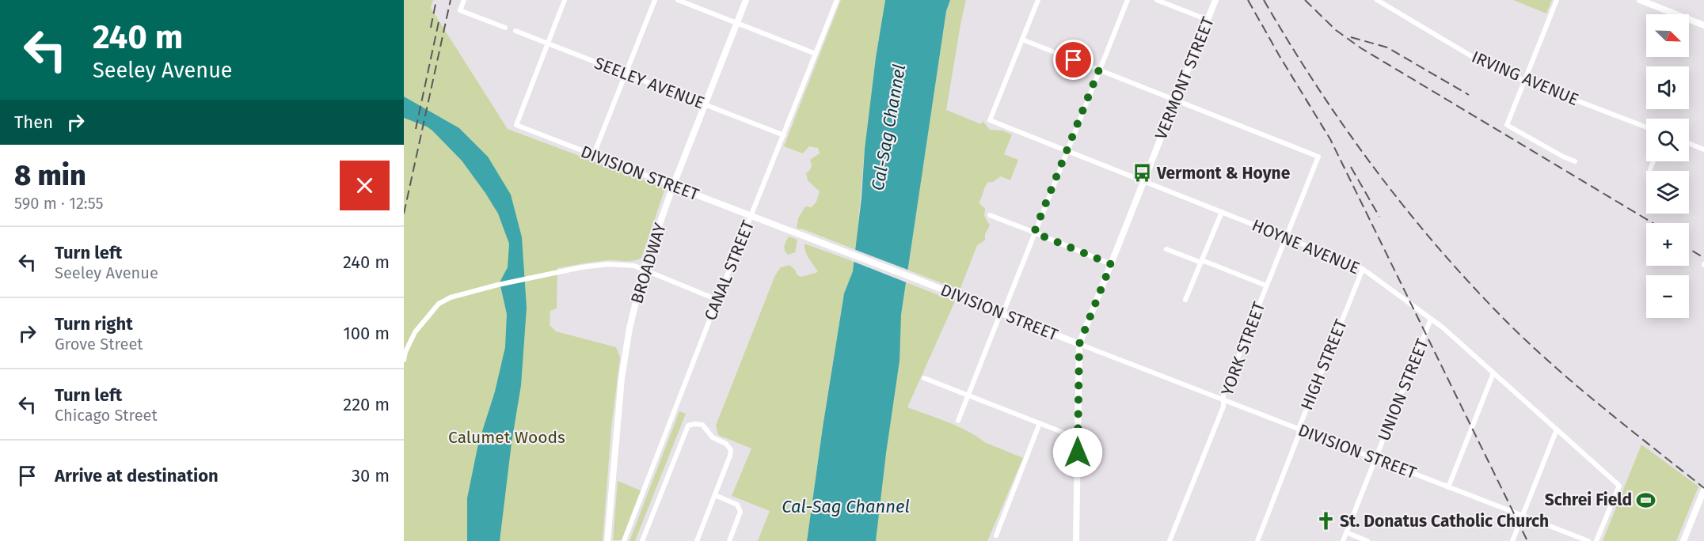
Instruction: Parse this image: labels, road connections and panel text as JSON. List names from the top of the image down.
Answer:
{
  "streets": {
    "street": [
      "VERMONT STREET",
      "IRVING AVENUE",
      "SEELEY AVENUE",
      "DIVISION STREET",
      "HOYNE AVENUE",
      "BROADWAY",
      "CANAL STREET",
      "YORK STREET",
      "HIGH STREET",
      "UNION STREET"
    ]
  },
  "crossings": [
    ["VERMONT STREET", "DIVISION STREET"],
    ["VERMONT STREET", "HOYNE AVENUE"],
    ["VERMONT STREET", "YORK STREET"],
    ["SEELEY AVENUE", "DIVISION STREET"],
    ["SEELEY AVENUE", "BROADWAY"],
    ["SEELEY AVENUE", "CANAL STREET"],
    ["DIVISION STREET", "BROADWAY"],
    ["DIVISION STREET", "CANAL STREET"],
    ["DIVISION STREET", "YORK STREET"],
    ["DIVISION STREET", "HIGH STREET"],
    ["DIVISION STREET", "UNION STREET"],
    ["HOYNE AVENUE", "YORK STREET"],
    ["HOYNE AVENUE", "HIGH STREET"],
    ["HOYNE AVENUE", "UNION STREET"]
  ],
  "water": ["Cal-Sag Channel"],
  "parks": ["Calumet Woods"],
  "places": {
    "bus stop": ["Vermont & Hoyne"],
    "sports": ["Schrei Field"],
    "church": ["St. Donatus Catholic Church"]
  },
  "north": "bottom right",
  "page": {
    "turn": ["240 m", "Seeley Avenue"],
    "map_buttons": ["+", "−"],
    "then": "Then",
    "heading": ["8 min", "590 m · 12:55"],
    "list": [
      {
        "name": "Turn left",
        "note": "Seeley Avenue",
        "value": "240 m"
      },
      {
        "name": "Turn right",
        "note": "Grove Street",
        "value": "100 m"
      },
      {
        "name": "Turn left",
        "note": "Chicago Street",
        "value": "220 m"
      },
      {
        "name": "Arrive at destination",
        "value": "30 m"
      }
    ]
  }
}
